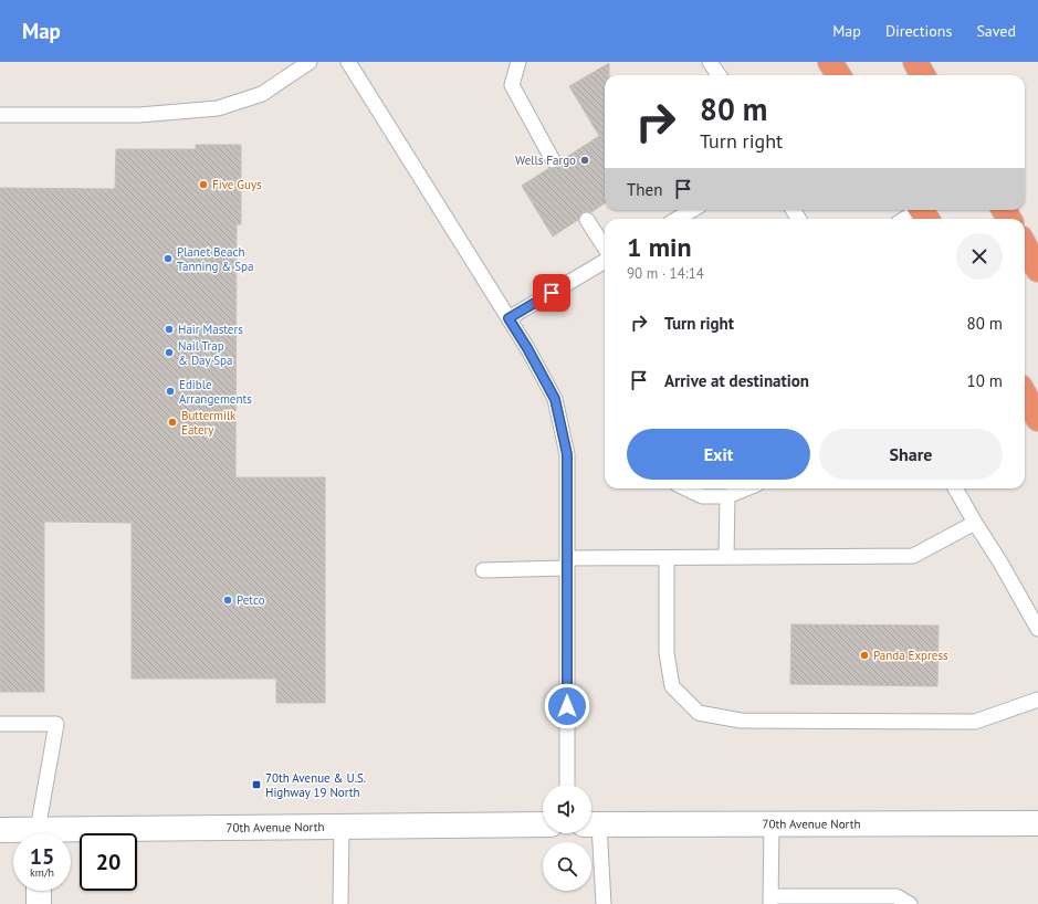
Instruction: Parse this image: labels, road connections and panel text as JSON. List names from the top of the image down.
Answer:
{
  "streets": {
    "street": ["70th Avenue North"]
  },
  "places": {
    "other": [
      "Wells Fargo",
      "Five Guys",
      "Planet Beach Tanning & Spa",
      "Hair Masters",
      "Nail Trap & Day Spa",
      "Edible Arrangements",
      "Buttermilk Eatery",
      "Petco",
      "Panda Express"
    ],
    "transit": ["70th Avenue & U.S. Highway 19 North"]
  },
  "page": {
    "header": "Map",
    "nav": ["Map", "Directions", "Saved"],
    "turn": ["80 m", "Turn right"],
    "then": "Then",
    "heading": ["1 min", "90 m · 14:14"],
    "list": [
      {
        "name": "Turn right",
        "value": "80 m"
      },
      {
        "name": "Arrive at destination",
        "value": "10 m"
      }
    ],
    "buttons": ["Exit", "Share"],
    "speed": "15 km/h",
    "limit": "20"
  }
}
